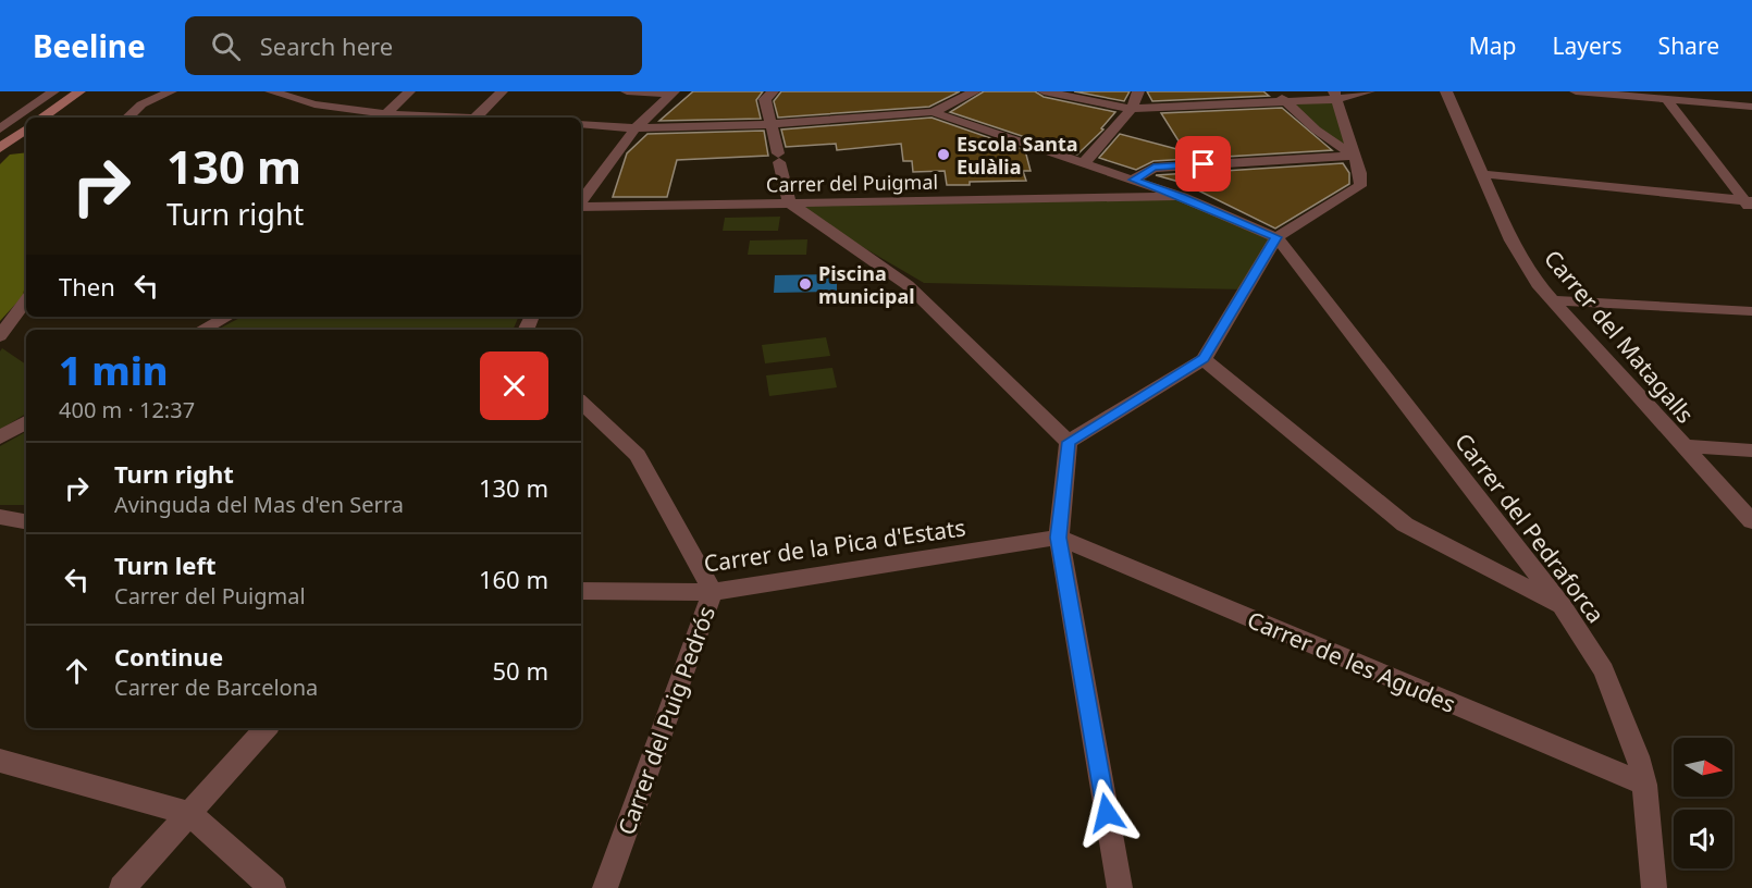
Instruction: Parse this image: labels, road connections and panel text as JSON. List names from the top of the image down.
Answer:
{
  "streets": {
    "street": [
      "Carrer del Puigmal",
      "Carrer del Matagalls",
      "Carrer del Pedraforca",
      "Carrer de la Pica d'Estats",
      "Carrer de les Agudes",
      "Carrer del Puig Pedrós"
    ]
  },
  "crossings": [
    ["Carrer del Puigmal", "Carrer del Pedraforca"],
    ["Carrer del Pedraforca", "Carrer de les Agudes"],
    ["Carrer de la Pica d'Estats", "Carrer de les Agudes"],
    ["Carrer de la Pica d'Estats", "Carrer del Puig Pedrós"]
  ],
  "places": ["Escola Santa Eulàlia", "Piscina municipal"],
  "north": "right",
  "page": {
    "header": "Beeline",
    "search": "Search here",
    "nav": ["Map", "Layers", "Share"],
    "turn": ["130 m", "Turn right"],
    "then": "Then",
    "heading": ["1 min", "400 m · 12:37"],
    "list": [
      {
        "name": "Turn right",
        "note": "Avinguda del Mas d'en Serra",
        "value": "130 m"
      },
      {
        "name": "Turn left",
        "note": "Carrer del Puigmal",
        "value": "160 m"
      },
      {
        "name": "Continue",
        "note": "Carrer de Barcelona",
        "value": "50 m"
      }
    ]
  }
}
